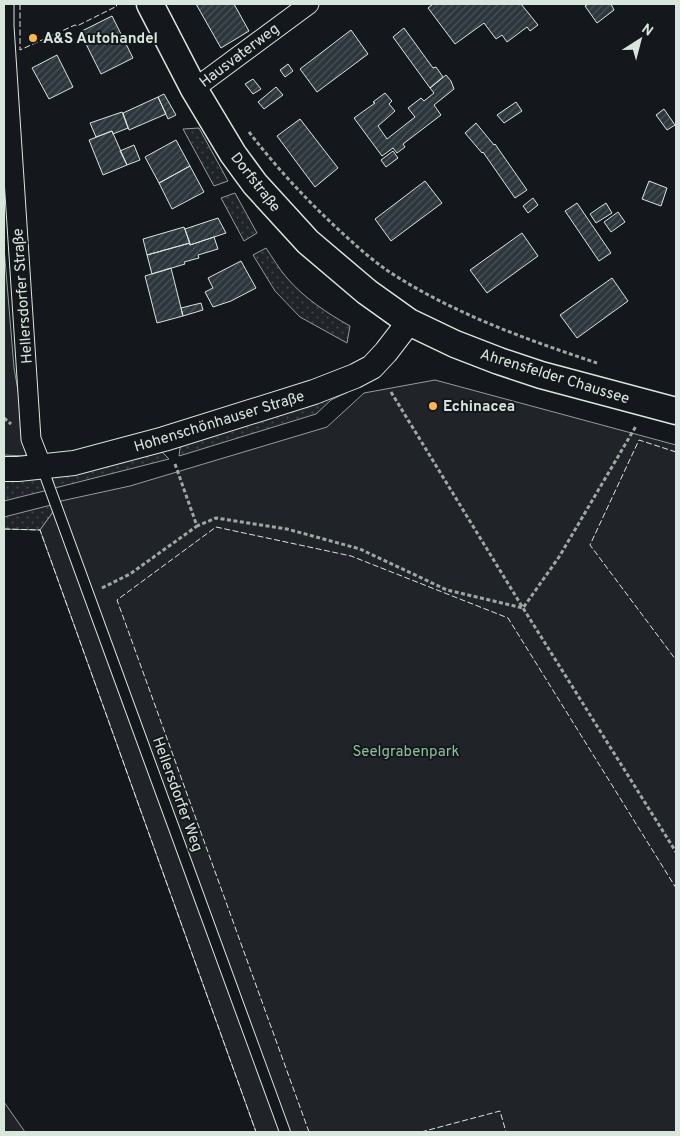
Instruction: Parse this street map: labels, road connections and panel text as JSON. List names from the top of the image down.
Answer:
{
  "streets": {
    "main road": ["Dorfstraße", "Ahrensfelder Chaussee"],
    "street": ["Hausvaterweg", "Hellersdorfer Straße", "Hohenschönhauser Straße"],
    "lane": ["Hellersdorfer Weg"]
  },
  "crossings": [
    ["Hausvaterweg", "Dorfstraße"],
    ["Dorfstraße", "Ahrensfelder Chaussee"],
    ["Dorfstraße", "Hohenschönhauser Straße"],
    ["Hellersdorfer Straße", "Hohenschönhauser Straße"],
    ["Hellersdorfer Straße", "Hellersdorfer Weg"],
    ["Ahrensfelder Chaussee", "Hohenschönhauser Straße"],
    ["Hohenschönhauser Straße", "Hellersdorfer Weg"]
  ],
  "parks": ["Seelgrabenpark"],
  "places": ["A&S Autohandel", "Echinacea"],
  "north": "top right"
}
